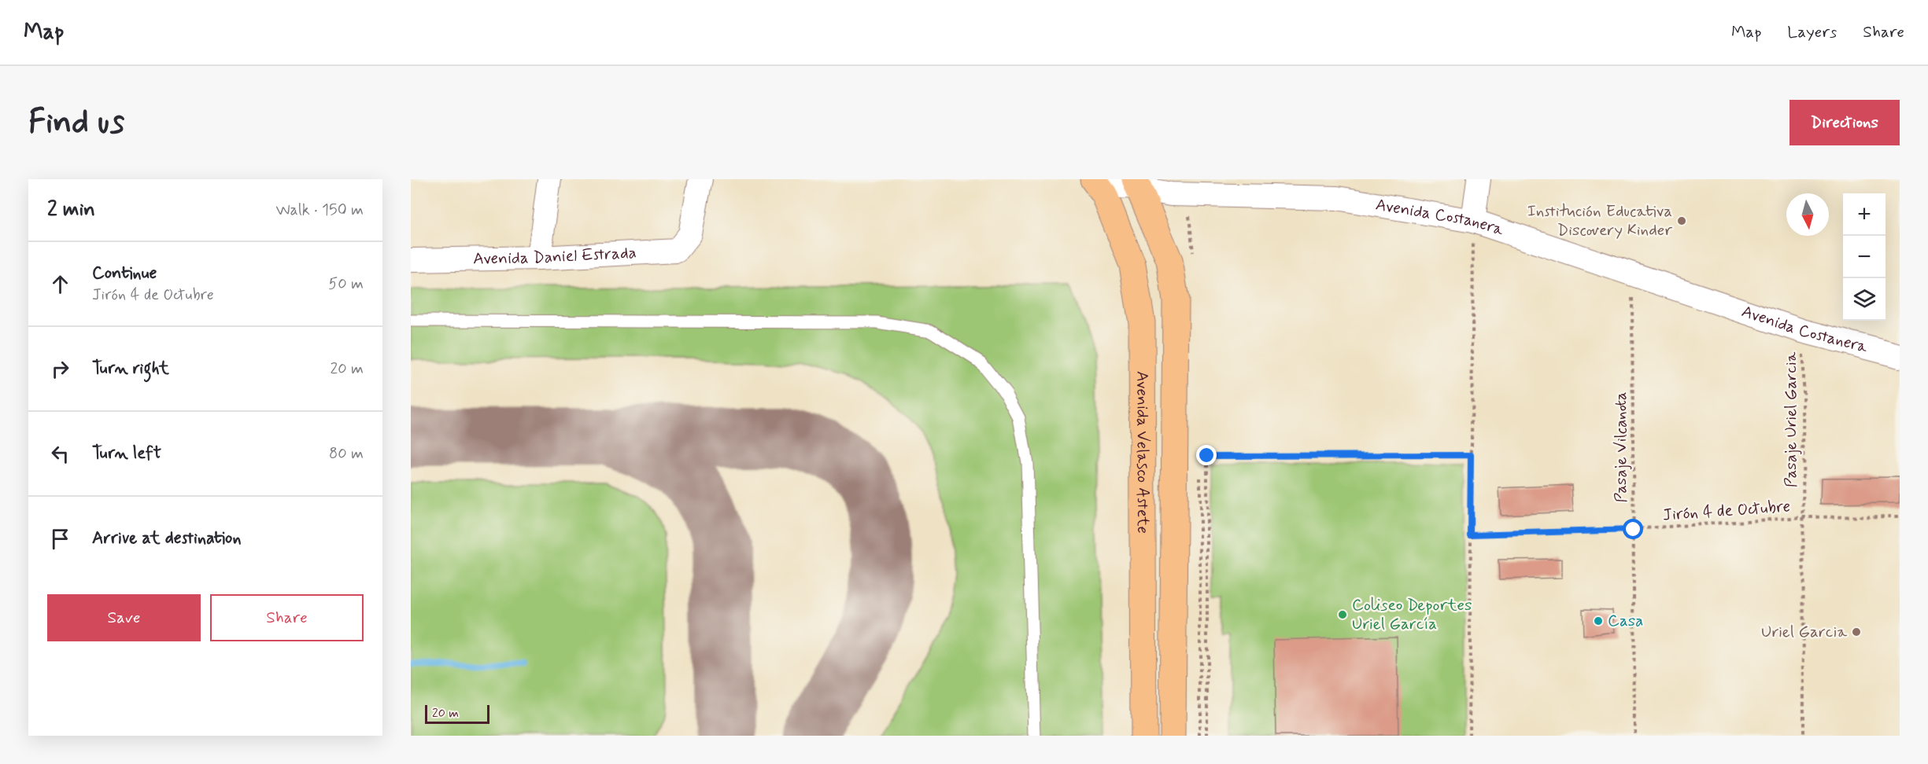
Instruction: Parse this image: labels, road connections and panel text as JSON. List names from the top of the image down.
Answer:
{
  "streets": {
    "highway": ["Avenida Velasco Astete"],
    "street": ["Avenida Costanera", "Avenida Daniel Estrada"],
    "path": ["Pasaje Uriel Garcia", "Pasaje Vilcanota", "Jirón 4 de Octubre"]
  },
  "crossings": [
    ["Avenida Costanera", "Pasaje Uriel Garcia"],
    ["Avenida Costanera", "Pasaje Vilcanota"],
    ["Avenida Costanera", "Avenida Velasco Astete"],
    ["Pasaje Uriel Garcia", "Jirón 4 de Octubre"],
    ["Pasaje Vilcanota", "Jirón 4 de Octubre"]
  ],
  "places": [
    "Institución Educativa Discovery Kinder",
    "Coliseo Deportes Uriel García",
    "Casa",
    "Uriel Garcia"
  ],
  "scale_bar": "20 m",
  "north": "bottom",
  "page": {
    "header": "Map",
    "nav": ["Map", "Layers", "Share"],
    "buttons": [
      "Directions",
      ["Save", "Share"]
    ],
    "title": "Find us",
    "heading": ["2 min", "Walk · 150 m"],
    "map_buttons": ["+", "−"],
    "list": [
      ["Continue", "Jirón 4 de Octubre", "50 m"],
      ["Turn right", "20 m"],
      ["Turn left", "80 m"],
      "Arrive at destination"
    ],
    "scale": "20 m"
  }
}
